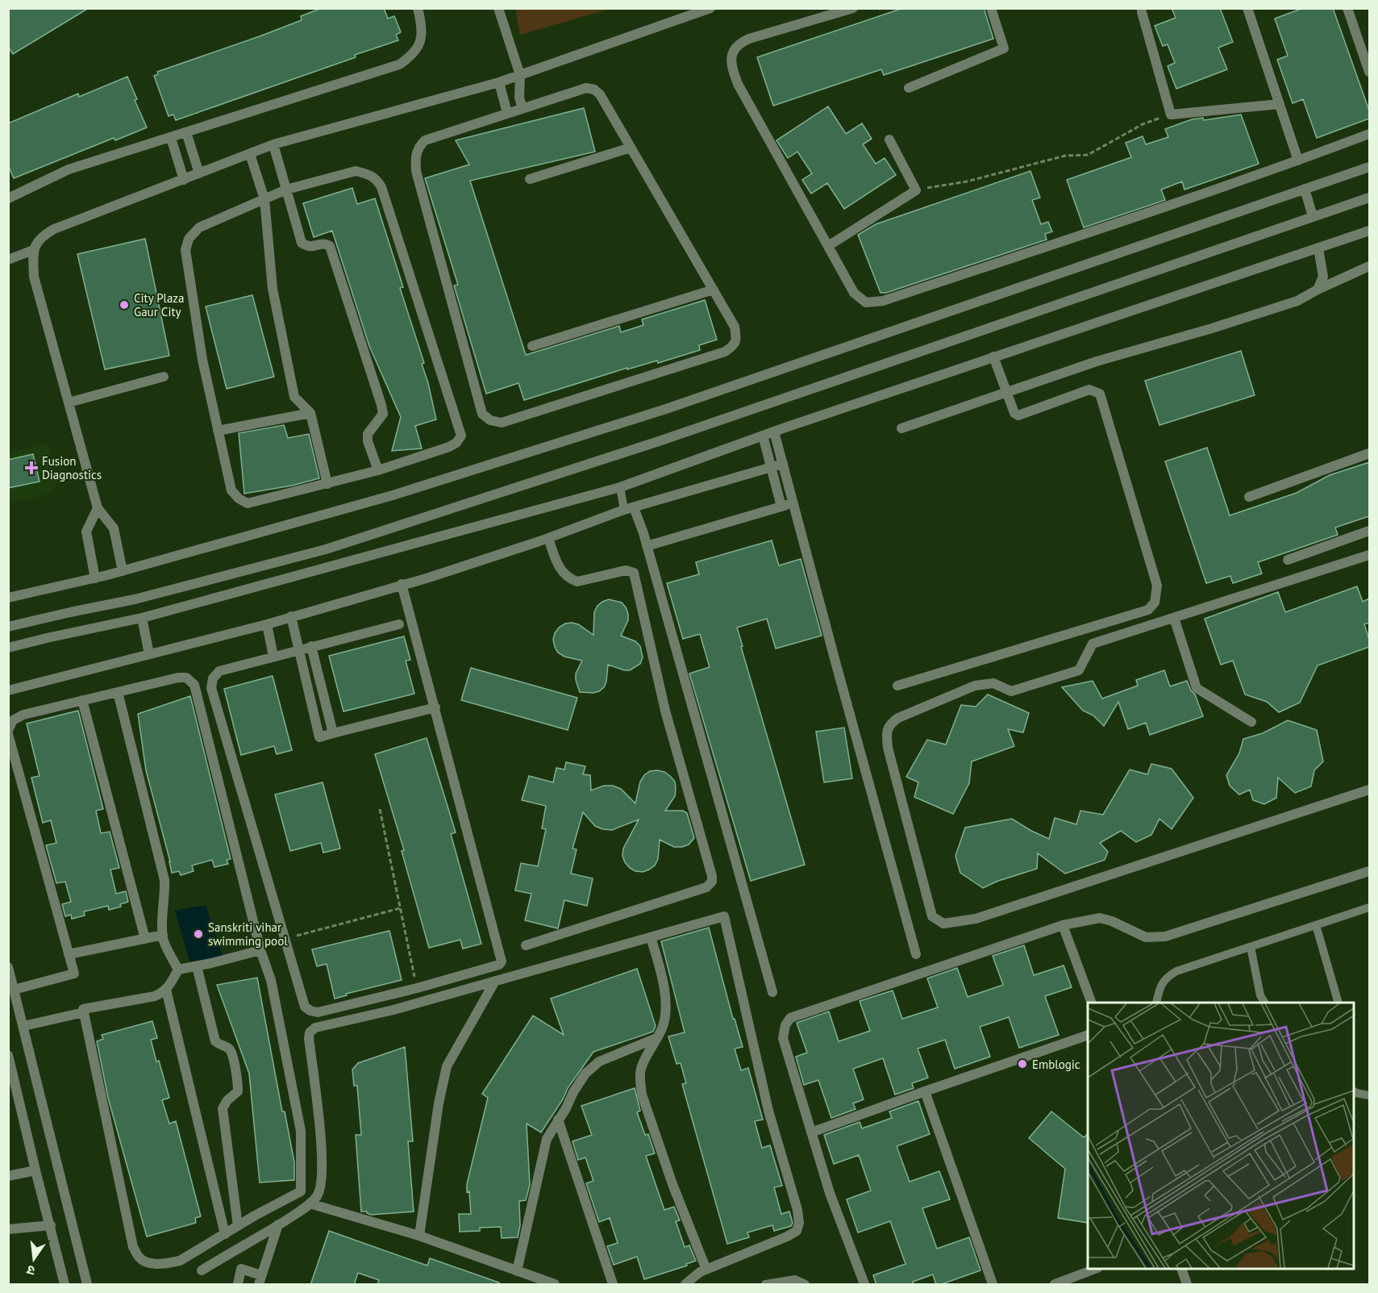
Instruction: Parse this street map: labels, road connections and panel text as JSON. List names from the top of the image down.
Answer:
{
  "places": {
    "other": ["City Plaza Gaur City", "Sanskriti vihar swimming pool", "Emblogic"],
    "health": ["Fusion Diagnostics"]
  },
  "north": "bottom"
}
